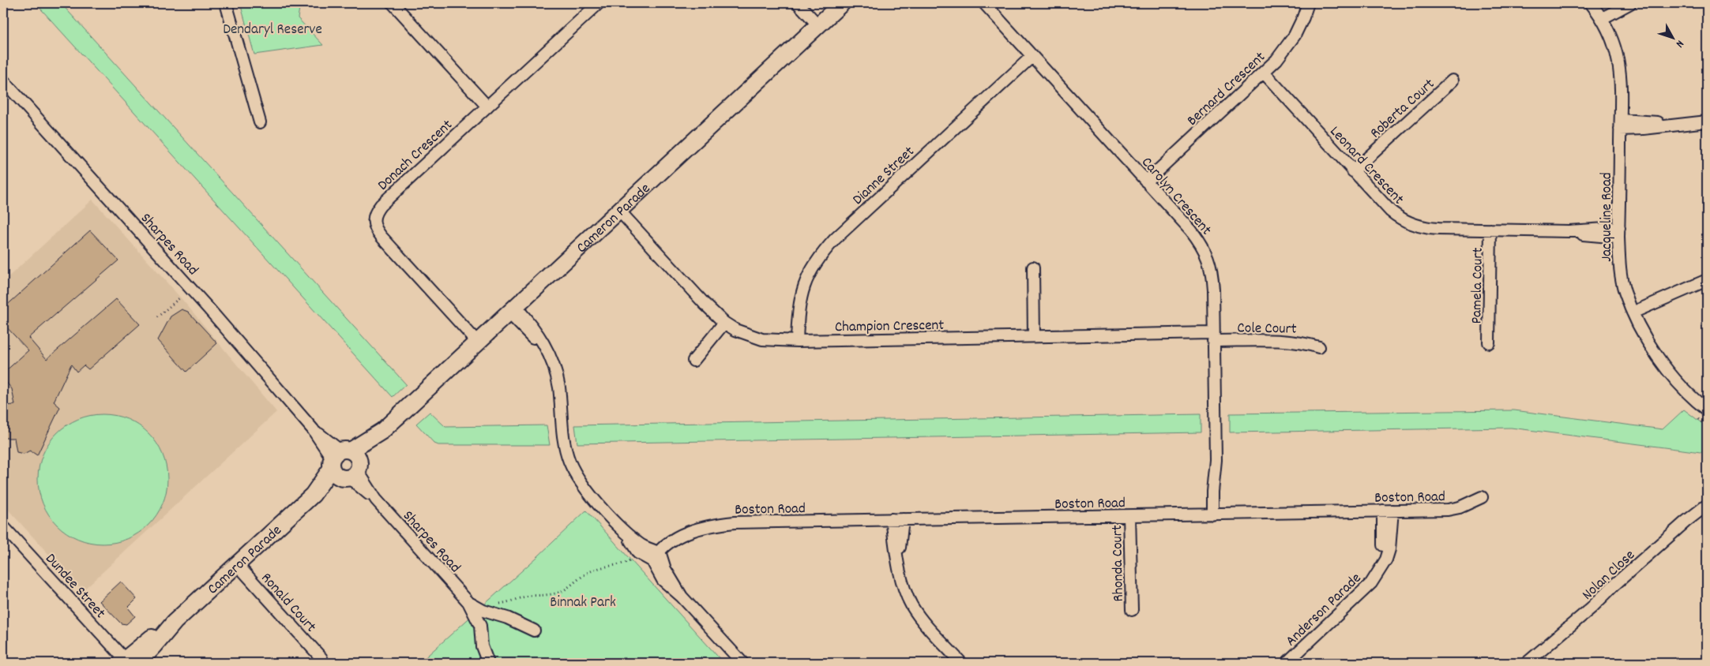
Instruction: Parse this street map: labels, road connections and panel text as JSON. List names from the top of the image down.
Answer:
{
  "streets": {
    "street": [
      "Bernard Crescent",
      "Roberta Court",
      "Donach Crescent",
      "Leonard Crescent",
      "Dianne Street",
      "Carolyn Crescent",
      "Cameron Parade",
      "Jacqueline Road",
      "Sharpes Road",
      "Pamela Court",
      "Champion Crescent",
      "Cole Court",
      "Boston Road",
      "Rhonda Court",
      "Nolan Close",
      "Dundee Street",
      "Ronald Court",
      "Anderson Parade"
    ]
  },
  "crossings": [
    ["Bernard Crescent", "Leonard Crescent"],
    ["Bernard Crescent", "Carolyn Crescent"],
    ["Roberta Court", "Leonard Crescent"],
    ["Donach Crescent", "Cameron Parade"],
    ["Leonard Crescent", "Jacqueline Road"],
    ["Leonard Crescent", "Pamela Court"],
    ["Dianne Street", "Carolyn Crescent"],
    ["Dianne Street", "Champion Crescent"],
    ["Carolyn Crescent", "Champion Crescent"],
    ["Carolyn Crescent", "Cole Court"],
    ["Carolyn Crescent", "Boston Road"],
    ["Cameron Parade", "Sharpes Road"],
    ["Cameron Parade", "Champion Crescent"],
    ["Cameron Parade", "Dundee Street"],
    ["Cameron Parade", "Ronald Court"],
    ["Champion Crescent", "Cole Court"],
    ["Boston Road", "Rhonda Court"],
    ["Boston Road", "Anderson Parade"]
  ],
  "parks": ["Dendaryl Reserve", "Binnak Park"],
  "north": "bottom right"
}
